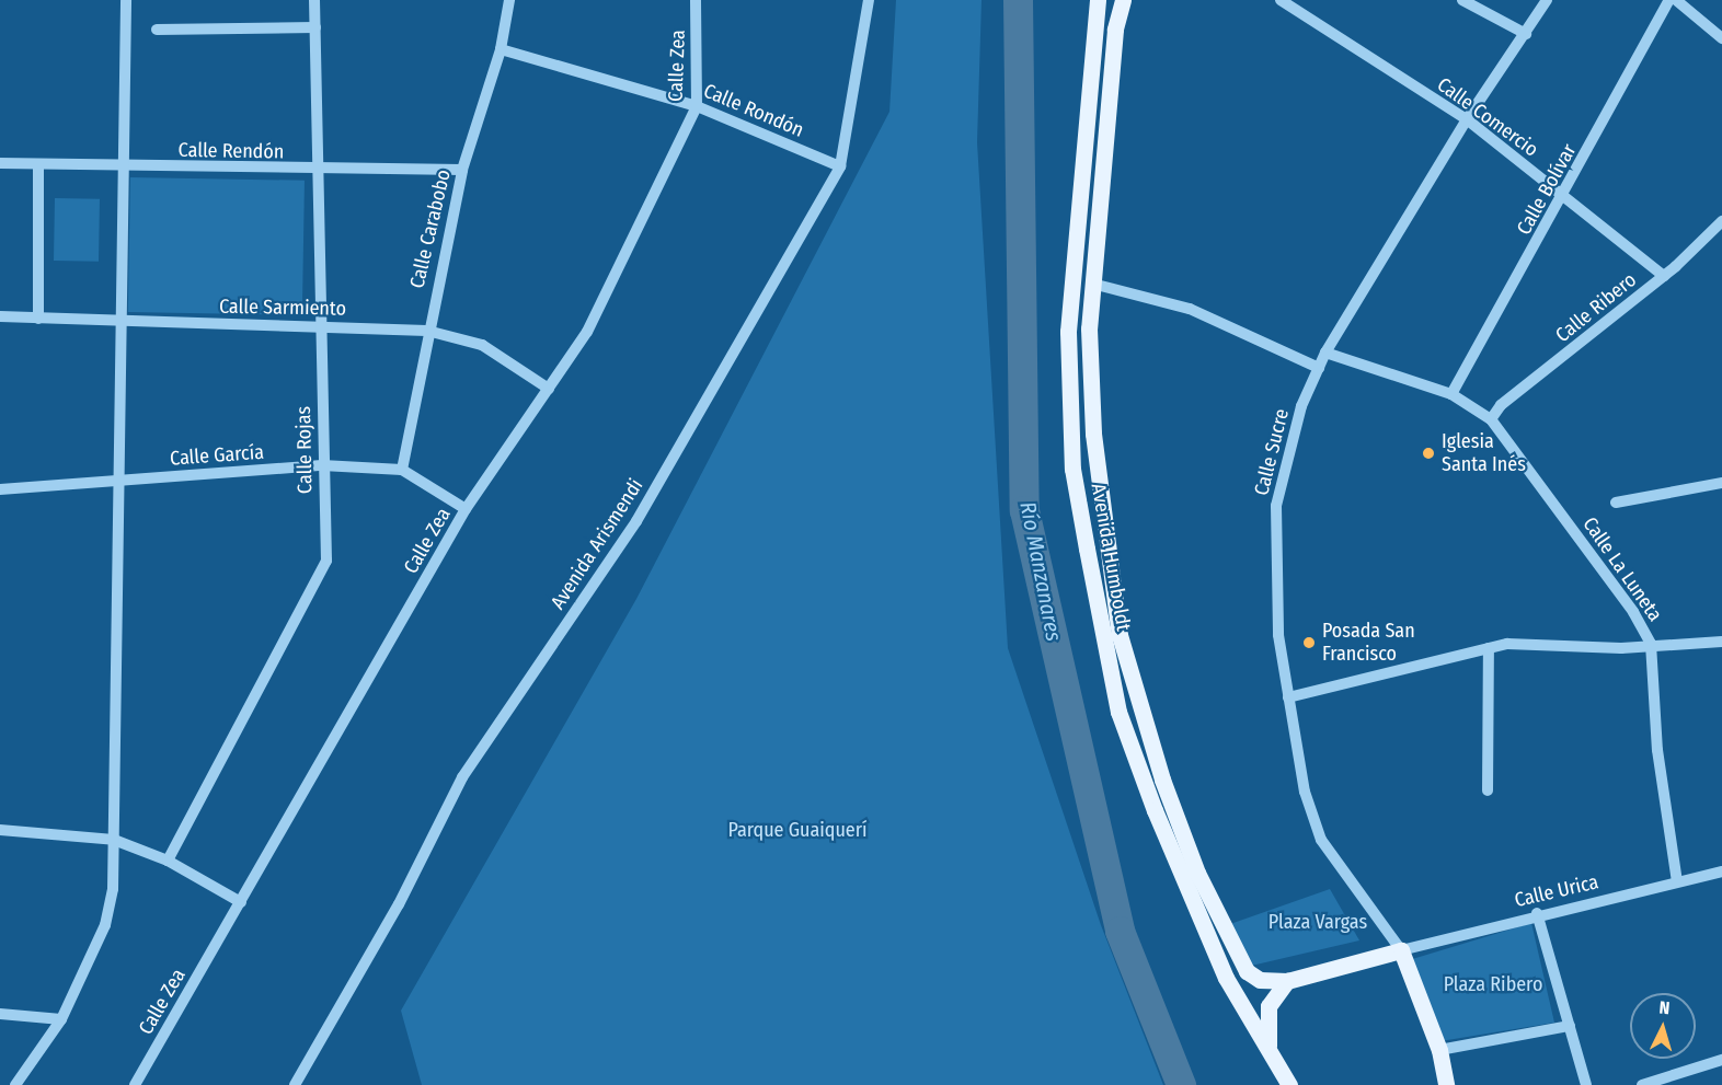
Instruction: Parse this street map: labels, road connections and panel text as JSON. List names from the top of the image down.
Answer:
{
  "streets": {
    "main road": ["Avenida Humboldt"],
    "street": [
      "Calle Zea",
      "Calle Rondón",
      "Calle Comercio",
      "Calle Rendón",
      "Calle Bolívar",
      "Calle Carabobo",
      "Calle Sarmiento",
      "Calle Ribero",
      "Calle Rojas",
      "Calle Sucre",
      "Calle García",
      "Avenida Arismendi",
      "Calle La Luneta",
      "Calle Urica"
    ]
  },
  "crossings": [
    ["Calle Zea", "Calle Rondón"],
    ["Calle Zea", "Calle Sarmiento"],
    ["Calle Zea", "Calle García"],
    ["Calle Rondón", "Calle Carabobo"],
    ["Calle Rondón", "Avenida Arismendi"],
    ["Calle Comercio", "Calle Bolívar"],
    ["Calle Comercio", "Calle Ribero"],
    ["Calle Comercio", "Calle Sucre"],
    ["Calle Rendón", "Calle Carabobo"],
    ["Calle Rendón", "Calle Rojas"],
    ["Calle Carabobo", "Calle Sarmiento"],
    ["Calle Carabobo", "Calle García"],
    ["Calle Sarmiento", "Calle Rojas"],
    ["Calle Ribero", "Calle La Luneta"],
    ["Calle Rojas", "Calle García"],
    ["Calle Sucre", "Calle Urica"],
    ["Calle La Luneta", "Calle Urica"]
  ],
  "water": ["Río Manzanares"],
  "parks": ["Parque Guaiquerí", "Plaza Vargas", "Plaza Ribero"],
  "places": ["Iglesia Santa Inés", "Posada San Francisco"],
  "north": "top"
}
